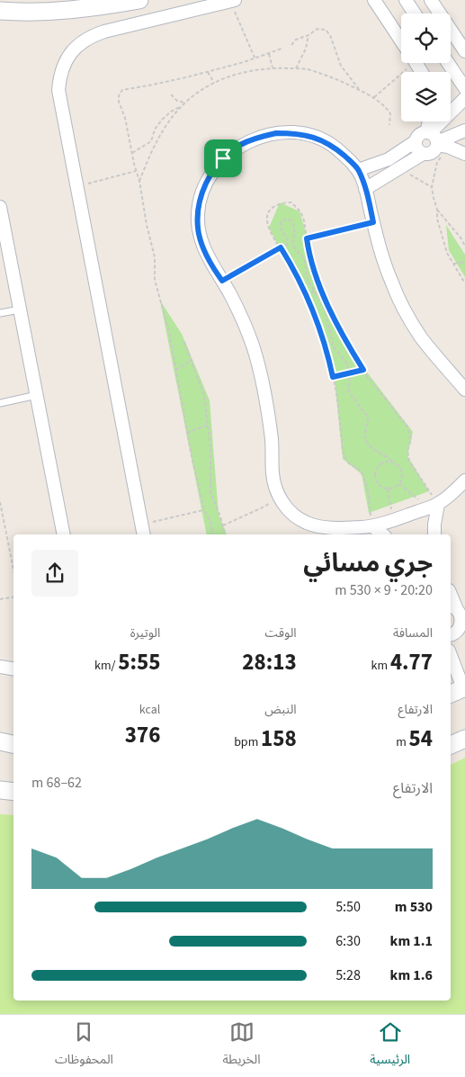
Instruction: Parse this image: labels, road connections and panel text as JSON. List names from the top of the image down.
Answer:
{
  "page": {
    "heading": ["جري مسائي", "20:20 · 9 × 530 m"],
    "stats": [
      ["المسافة", "4.77 km"],
      ["الوقت", "28:13"],
      ["الوتيرة", "5:55 /km"],
      ["الارتفاع", "54 m"],
      ["النبض", "158 bpm"],
      ["kcal", "376"]
    ],
    "chart": ["الارتفاع", "62–68 m"],
    "list": [
      {
        "name": "530 m",
        "note": "5:50"
      },
      {
        "name": "1.1 km",
        "note": "6:30"
      },
      {
        "name": "1.6 km",
        "note": "5:28"
      }
    ],
    "tabs": ["الرئيسية", "الخريطة", "المحفوظات"]
  }
}
